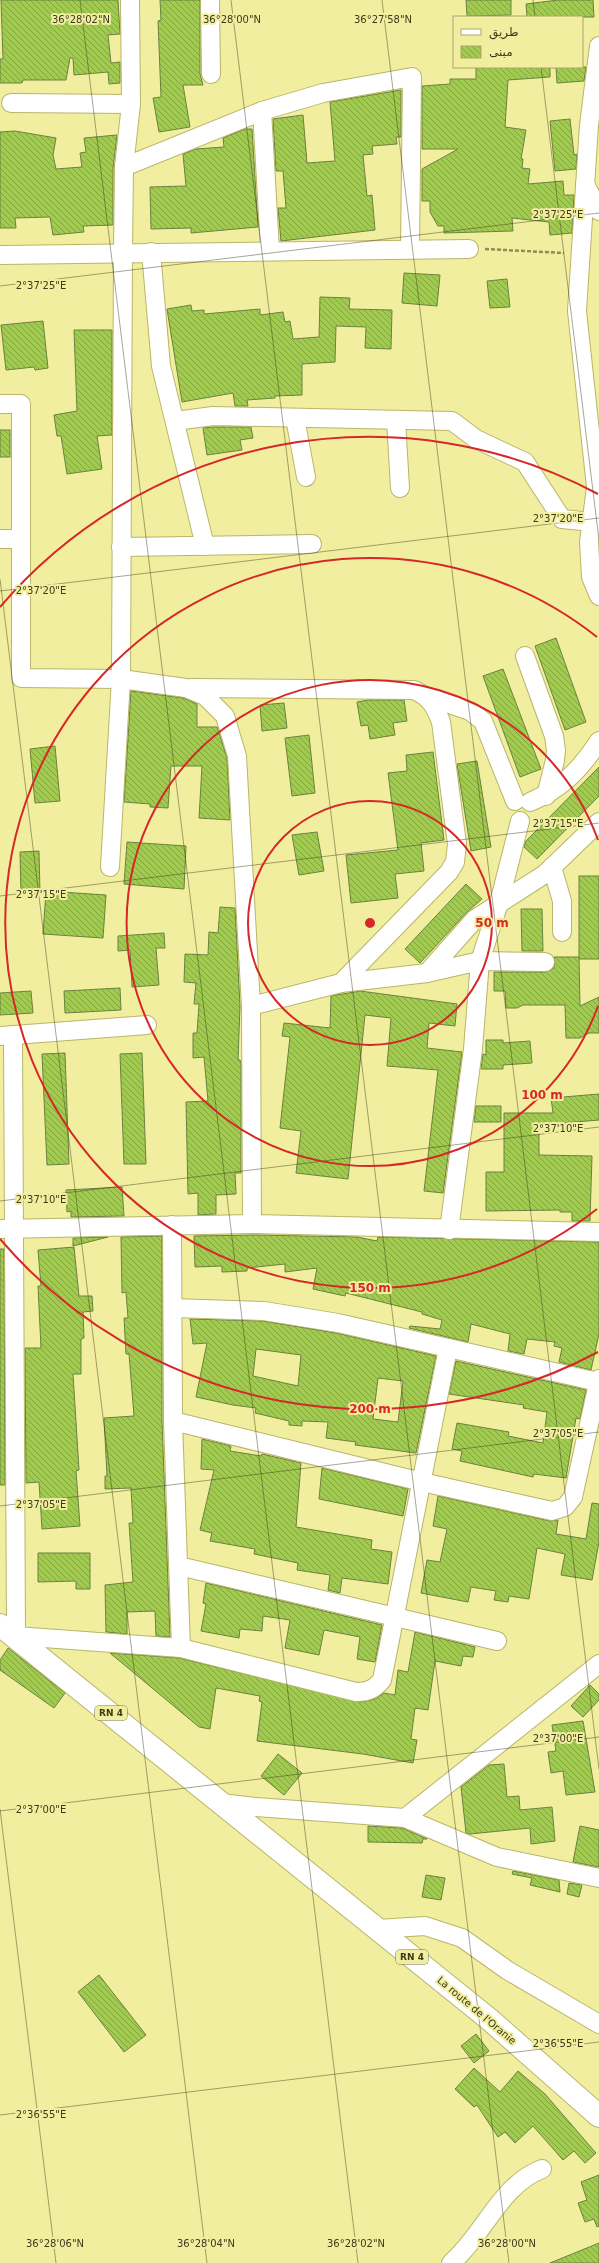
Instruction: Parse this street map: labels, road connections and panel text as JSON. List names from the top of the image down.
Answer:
{
  "streets": {
    "main road": ["RN 4", "La route de l'Oranie"]
  },
  "crossings": [
    ["RN 4", "La route de l'Oranie"]
  ],
  "legend": ["طريق", "مبنى"],
  "coordinates": [
    "36°28'02\"N",
    "36°28'00\"N",
    "36°27'58\"N",
    "2°37'25\"E",
    "2°37'20\"E",
    "2°37'15\"E",
    "2°37'10\"E",
    "2°37'05\"E",
    "2°37'00\"E",
    "2°36'55\"E",
    "36°28'06\"N",
    "36°28'04\"N"
  ],
  "rings": [
    "50 m",
    "100 m",
    "150 m",
    "200 m"
  ]
}
